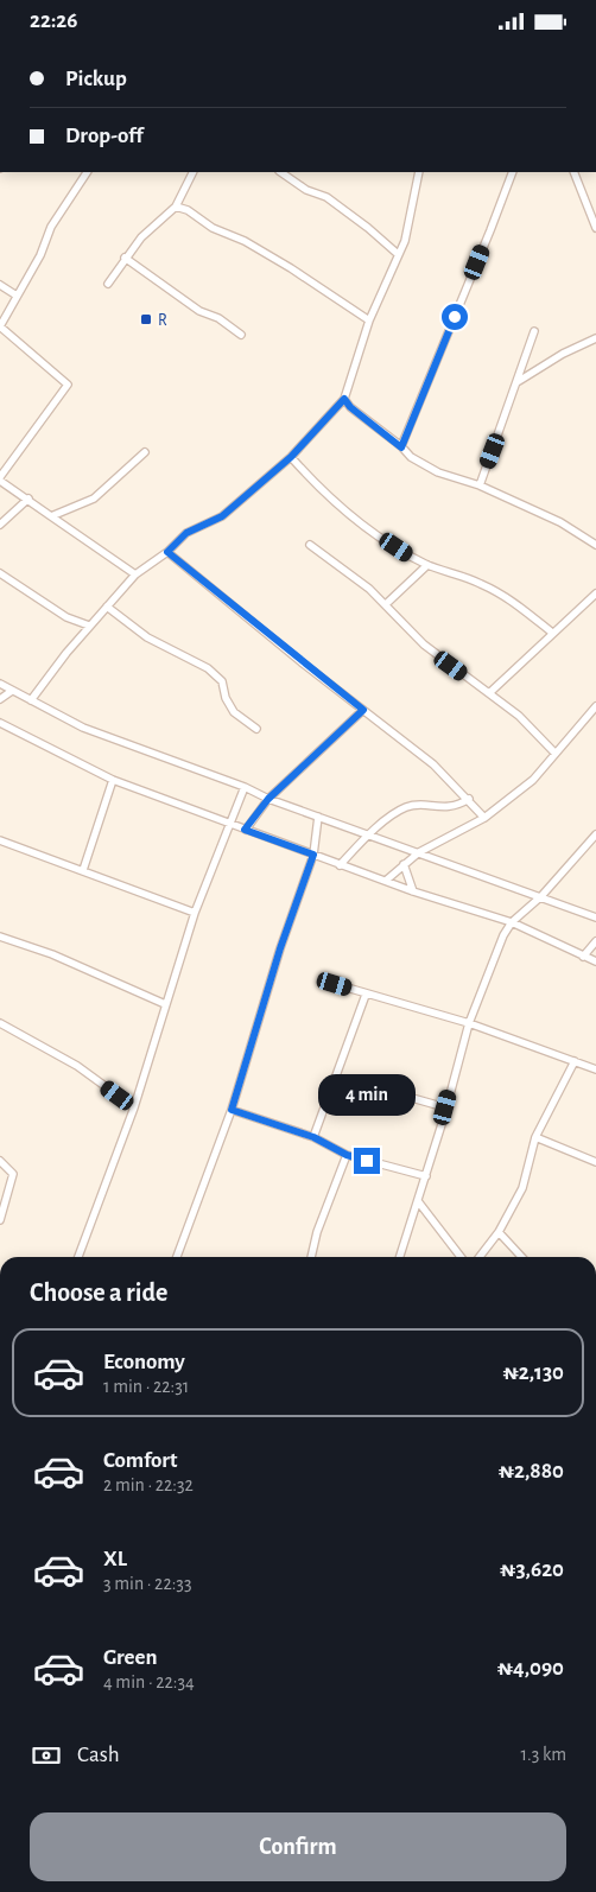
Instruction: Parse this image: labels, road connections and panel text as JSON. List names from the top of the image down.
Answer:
{
  "places": {
    "transit": ["R"]
  },
  "page": {
    "status": "22:26",
    "banner": ["Pickup", "Drop-off"],
    "bubble": "4 min",
    "heading": "Choose a ride",
    "list": [
      {
        "name": "Economy",
        "note": "1 min · 22:31",
        "value": "₦2,130"
      },
      {
        "name": "Comfort",
        "note": "2 min · 22:32",
        "value": "₦2,880"
      },
      {
        "name": "XL",
        "note": "3 min · 22:33",
        "value": "₦3,620"
      },
      {
        "name": "Green",
        "note": "4 min · 22:34",
        "value": "₦4,090"
      }
    ],
    "pay": ["Cash", "1.3 km"],
    "buttons": "Confirm"
  }
}
